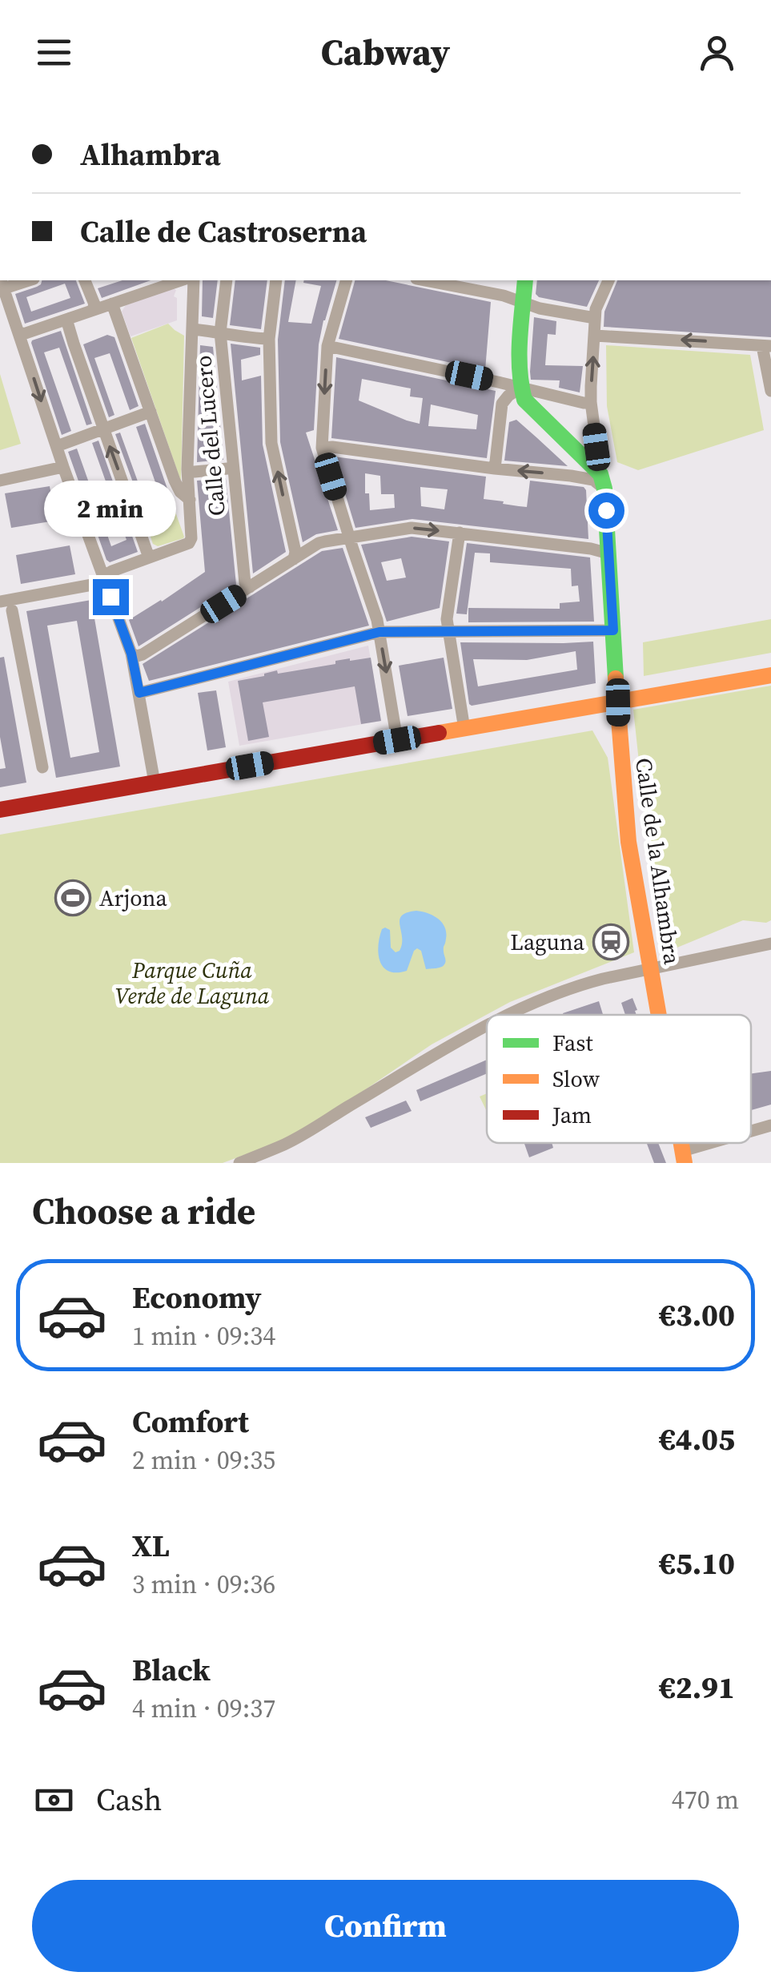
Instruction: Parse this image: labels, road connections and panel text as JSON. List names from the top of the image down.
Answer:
{
  "streets": {
    "main road": ["Calle de la Alhambra"],
    "street": ["Calle del Lucero"]
  },
  "parks": ["Parque Cuña Verde de Laguna"],
  "places": {
    "sports": ["Arjona"],
    "station": ["Laguna"]
  },
  "legend": ["Fast", "Slow", "Jam"],
  "page": {
    "header": "Cabway",
    "banner": ["Alhambra", "Calle de Castroserna"],
    "bubble": "2 min",
    "heading": "Choose a ride",
    "list": [
      {
        "name": "Economy",
        "note": "1 min · 09:34",
        "value": "€3.00"
      },
      {
        "name": "Comfort",
        "note": "2 min · 09:35",
        "value": "€4.05"
      },
      {
        "name": "XL",
        "note": "3 min · 09:36",
        "value": "€5.10"
      },
      {
        "name": "Black",
        "note": "4 min · 09:37",
        "value": "€2.91"
      }
    ],
    "pay": ["Cash", "470 m"],
    "buttons": "Confirm"
  }
}
